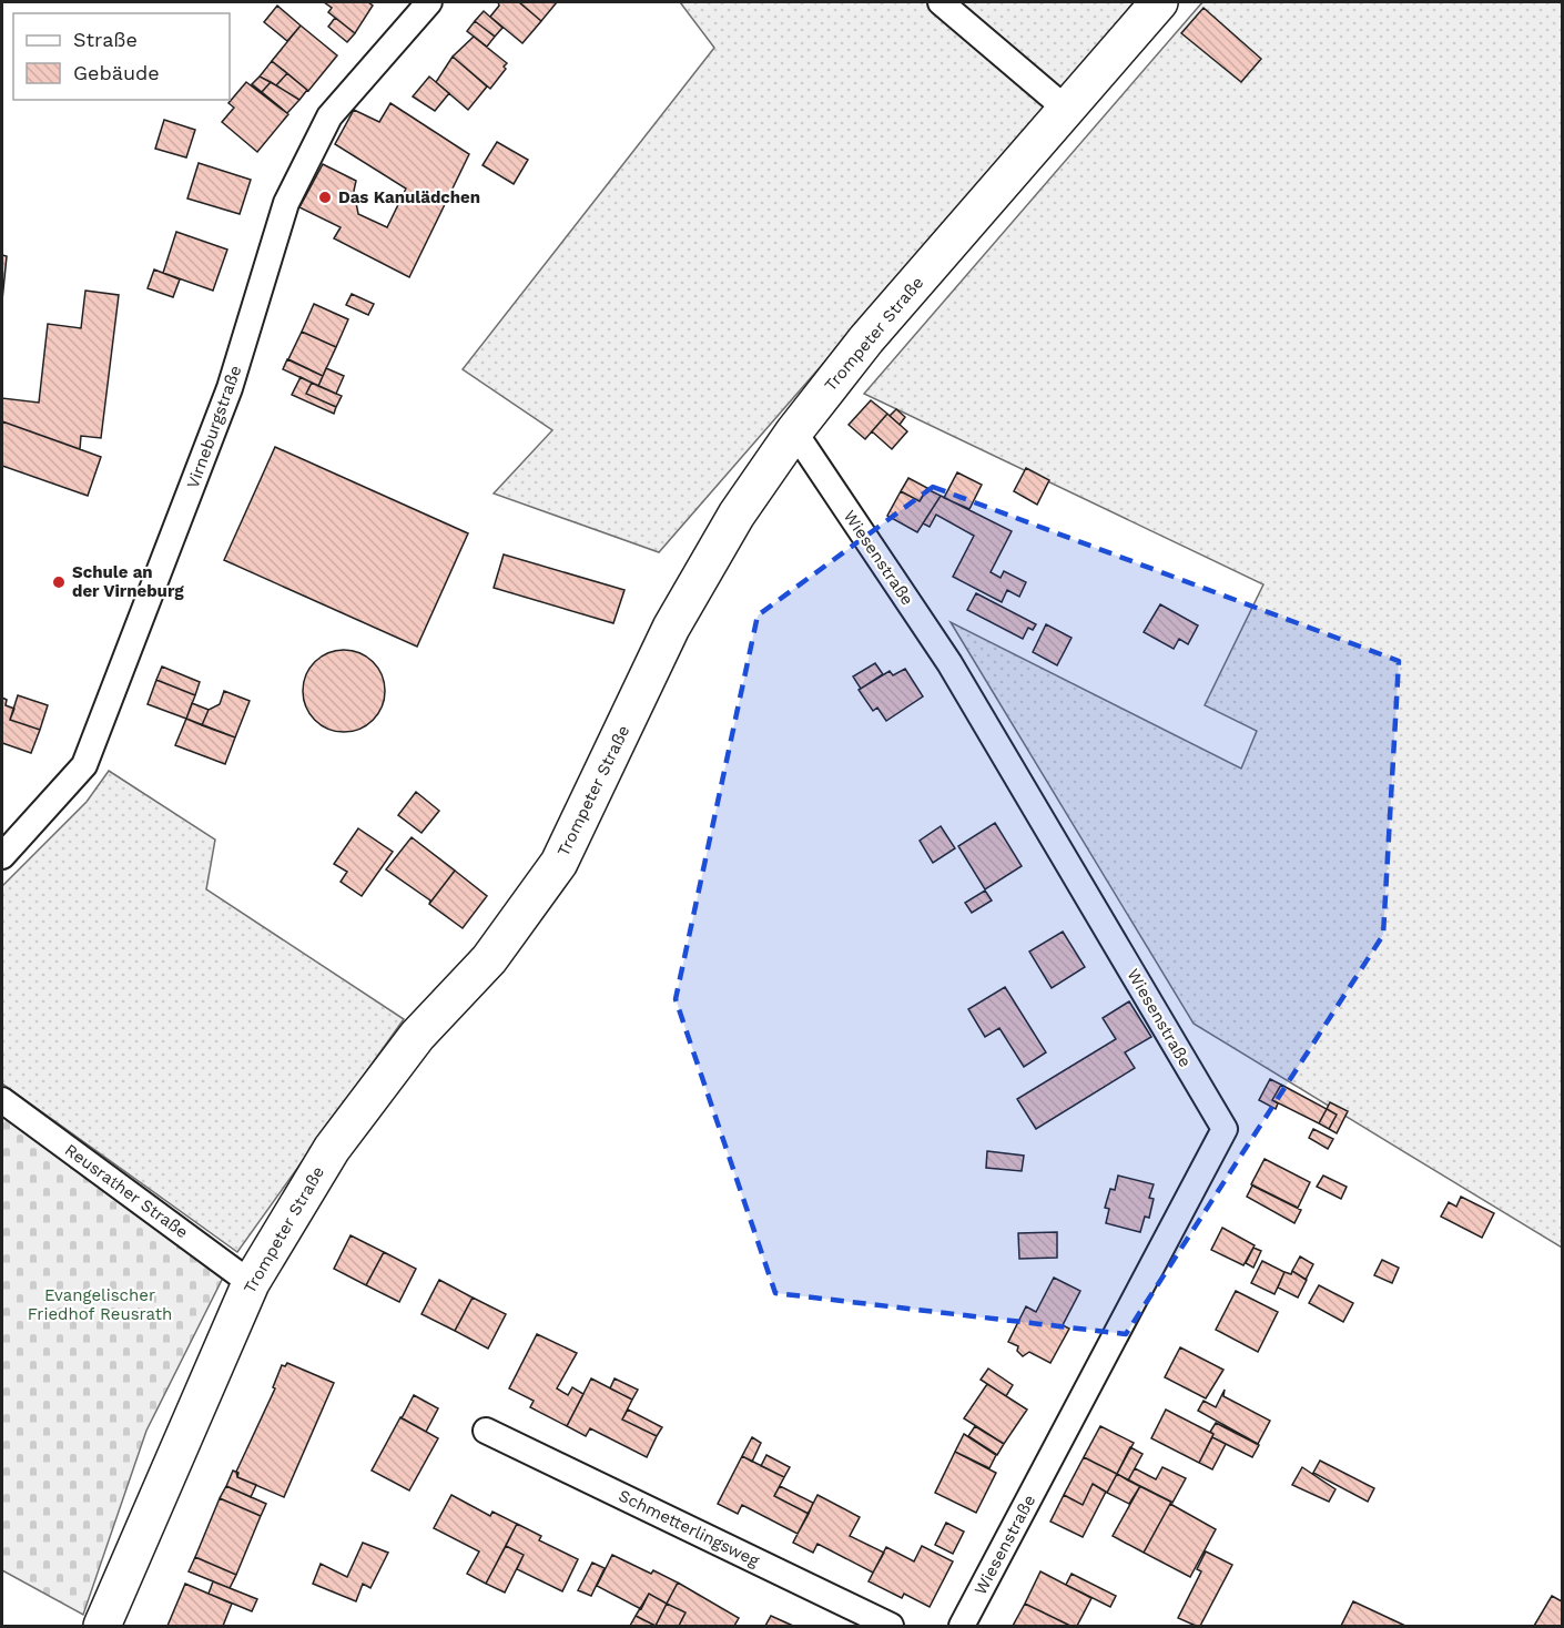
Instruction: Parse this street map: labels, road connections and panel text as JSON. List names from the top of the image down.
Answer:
{
  "streets": {
    "main road": ["Trompeter Straße"],
    "street": [
      "Virneburgstraße",
      "Wiesenstraße",
      "Reusrather Straße",
      "Schmetterlingsweg"
    ]
  },
  "crossings": [
    ["Trompeter Straße", "Wiesenstraße"],
    ["Trompeter Straße", "Reusrather Straße"]
  ],
  "parks": ["Evangelischer Friedhof Reusrath"],
  "places": ["Das Kanulädchen", "Schule an der Virneburg"],
  "legend": ["Straße", "Gebäude"]
}
